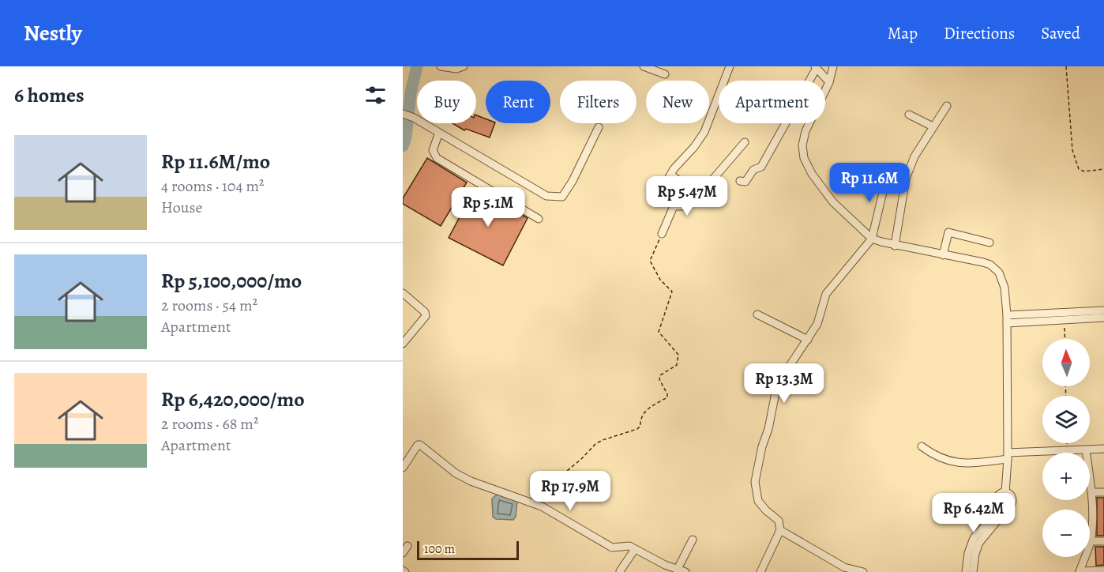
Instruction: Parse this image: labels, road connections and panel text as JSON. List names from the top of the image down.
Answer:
{
  "scale_bar": "100 m",
  "north": "top",
  "page": {
    "header": "Nestly",
    "nav": ["Map", "Directions", "Saved"],
    "heading": "6 homes",
    "chip": [
      "Buy",
      "Rent",
      "Filters",
      "New",
      "Apartment"
    ],
    "list": [
      {
        "name": "Rp 11.6M/mo",
        "note": "4 rooms · 104 m² · House"
      },
      {
        "name": "Rp 5,100,000/mo",
        "note": "2 rooms · 54 m² · Apartment"
      },
      {
        "name": "Rp 6,420,000/mo",
        "note": "2 rooms · 68 m² · Apartment"
      }
    ],
    "price": [
      "Rp 11.6M",
      "Rp 5.47M",
      "Rp 5.1M",
      "Rp 13.3M",
      "Rp 17.9M",
      "Rp 6.42M"
    ],
    "map_buttons": ["+", "−"],
    "scale": "100 m"
  }
}
